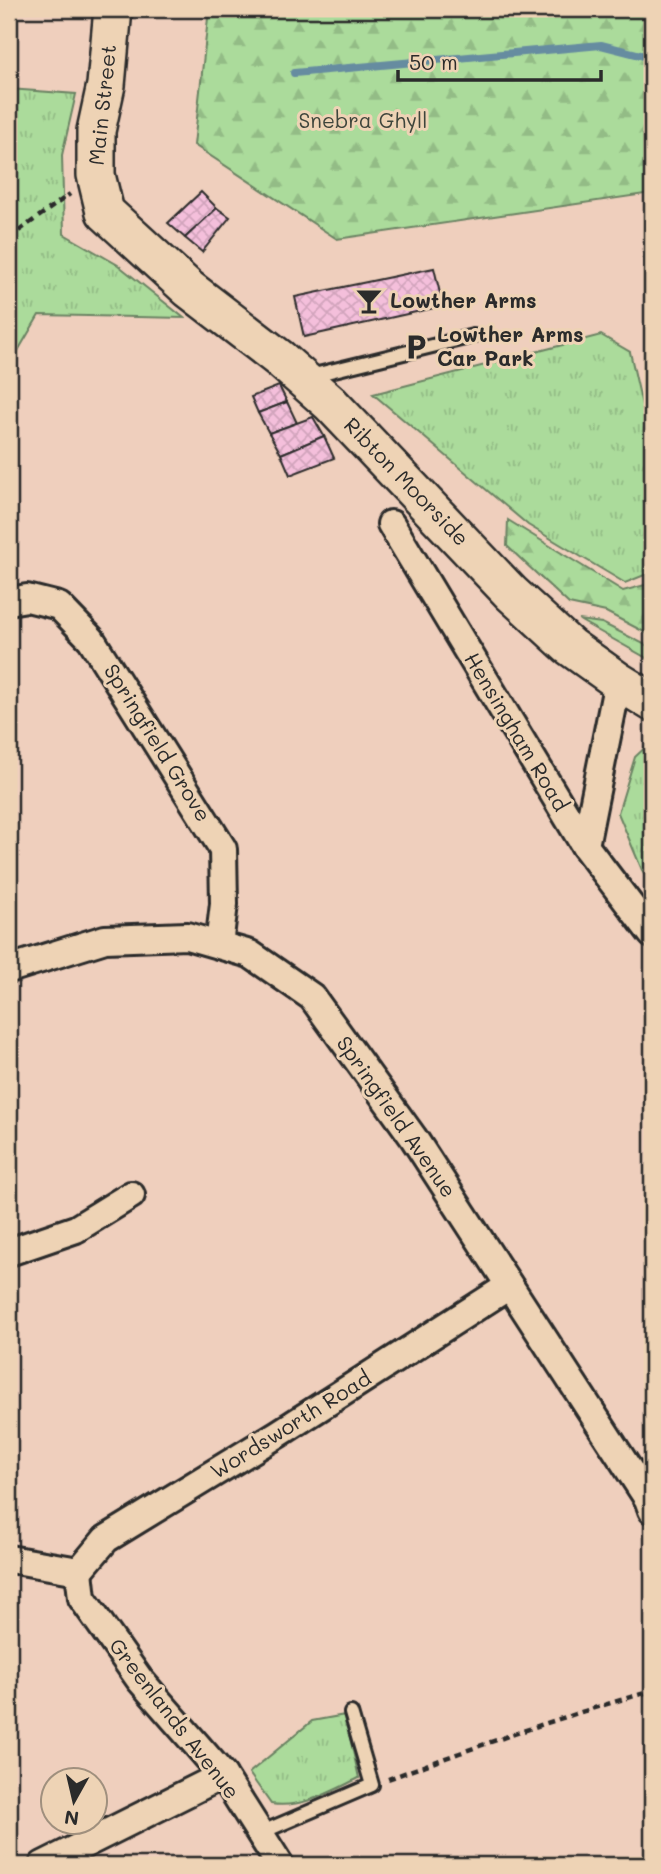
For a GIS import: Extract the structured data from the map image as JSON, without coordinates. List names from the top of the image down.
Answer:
{
  "streets": {
    "main road": ["Main Street", "Ribton Moorside"],
    "street": [
      "Hensingham Road",
      "Springfield Grove",
      "Springfield Avenue",
      "Wordsworth Road",
      "Greenlands Avenue"
    ]
  },
  "crossings": [
    ["Main Street", "Ribton Moorside"],
    ["Springfield Grove", "Springfield Avenue"],
    ["Springfield Avenue", "Wordsworth Road"],
    ["Wordsworth Road", "Greenlands Avenue"]
  ],
  "parks": ["Snebra Ghyll"],
  "places": {
    "bar": ["Lowther Arms"],
    "parking": ["Lowther Arms Car Park"]
  },
  "scale_bar": "50 m",
  "north": "bottom"
}
